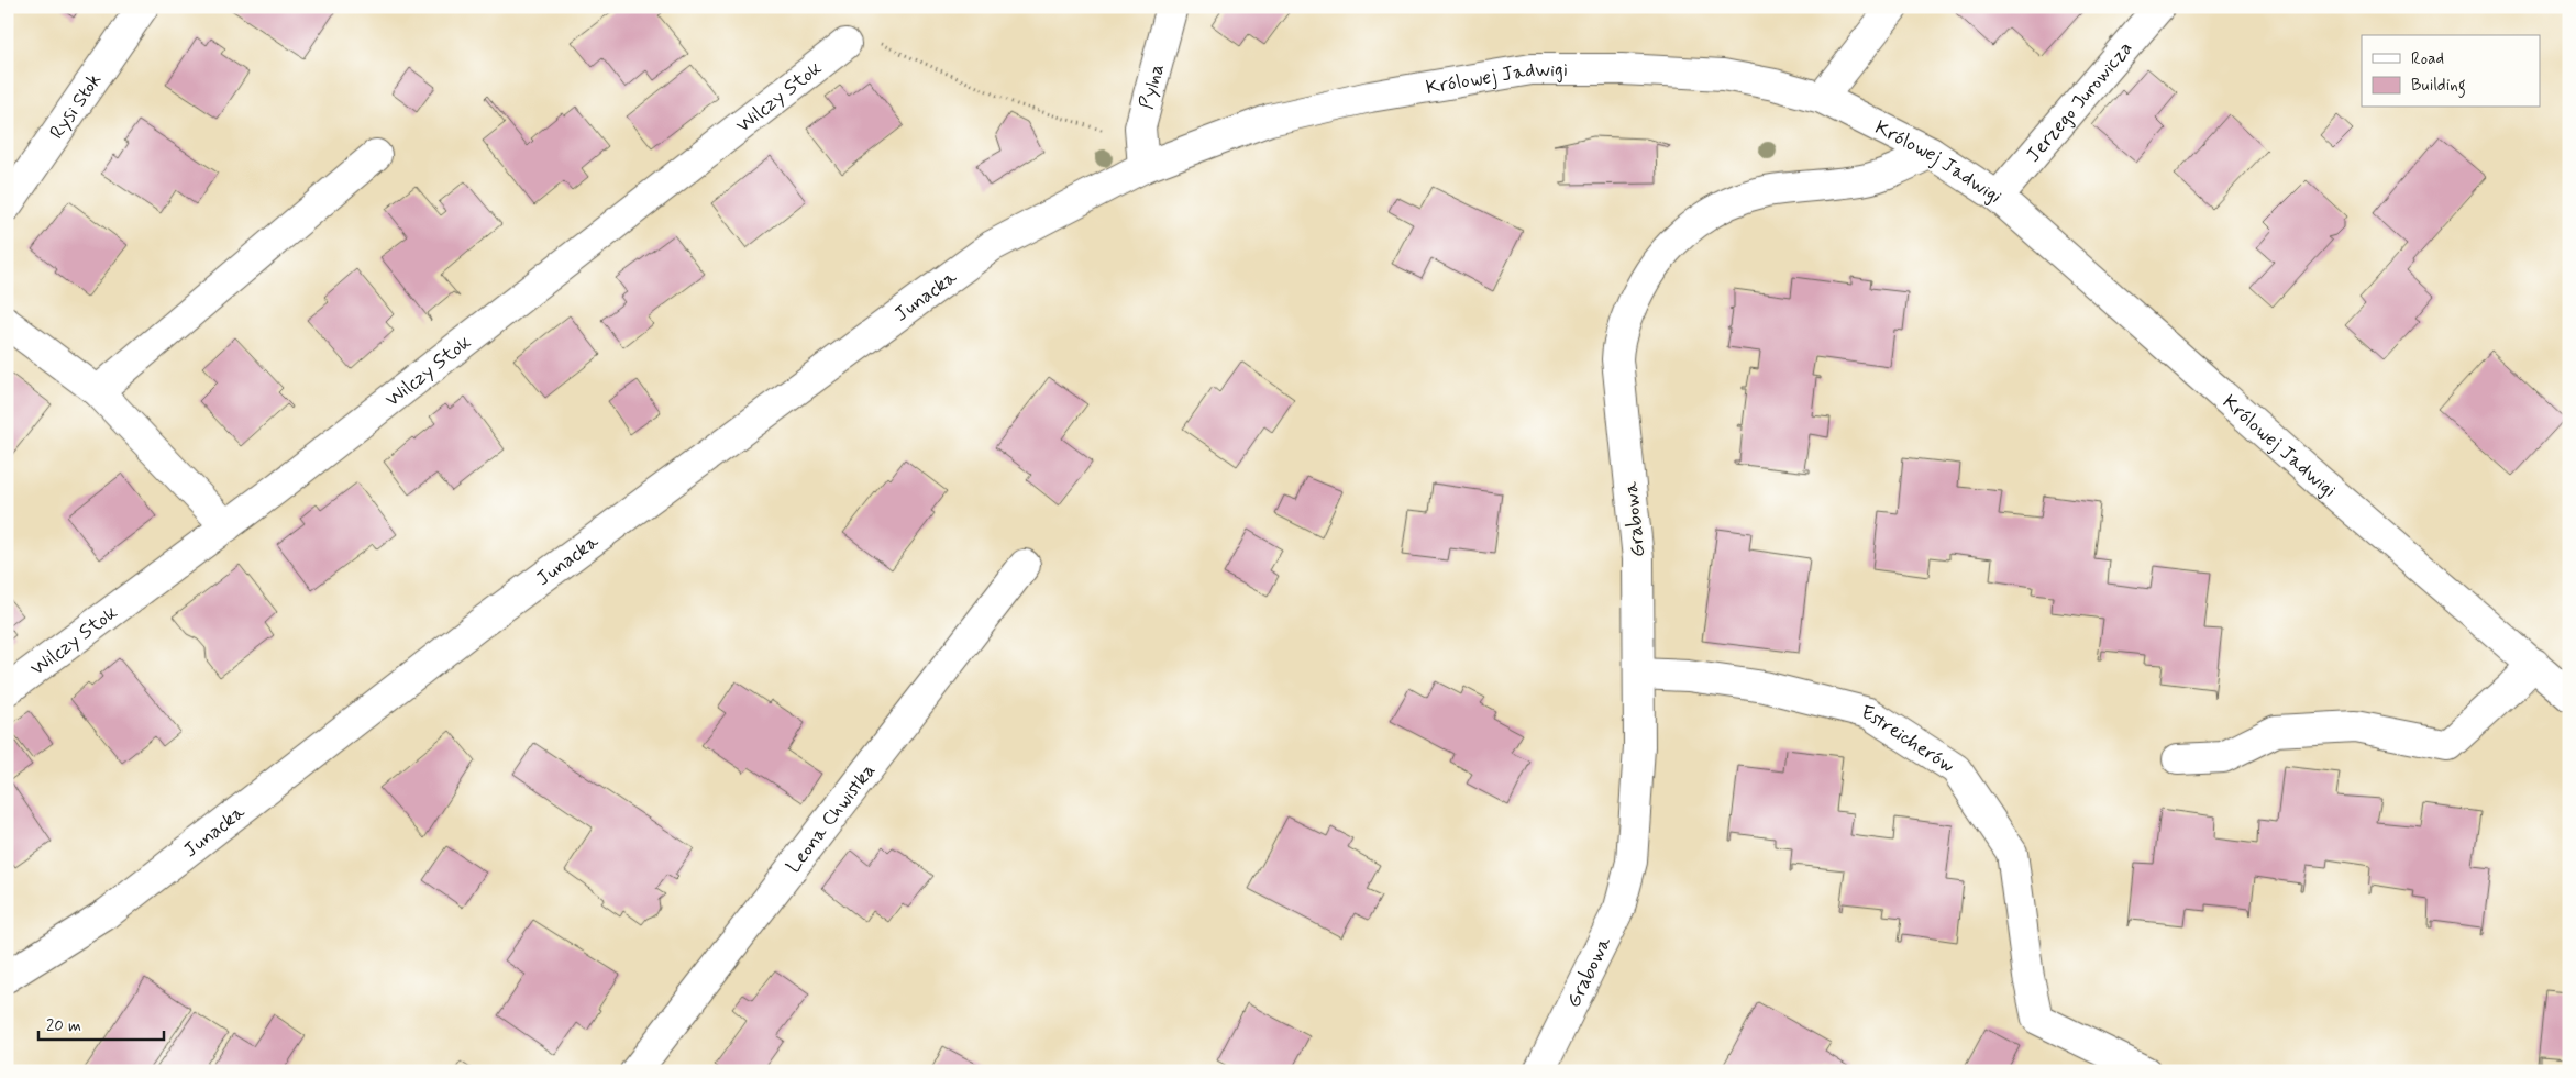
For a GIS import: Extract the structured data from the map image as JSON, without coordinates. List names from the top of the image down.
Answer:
{
  "streets": {
    "street": [
      "Królowej Jadwigi",
      "Pylna",
      "Wilczy Stok",
      "Jerzego Jurowicza",
      "Rysi Stok",
      "Junacka",
      "Grabowa",
      "Estreicherów",
      "Leona Chwistka"
    ]
  },
  "crossings": [
    ["Królowej Jadwigi", "Pylna"],
    ["Królowej Jadwigi", "Jerzego Jurowicza"],
    ["Królowej Jadwigi", "Junacka"],
    ["Królowej Jadwigi", "Grabowa"],
    ["Pylna", "Junacka"],
    ["Grabowa", "Estreicherów"]
  ],
  "legend": ["Road", "Building"],
  "scale_bar": "20 m"
}
